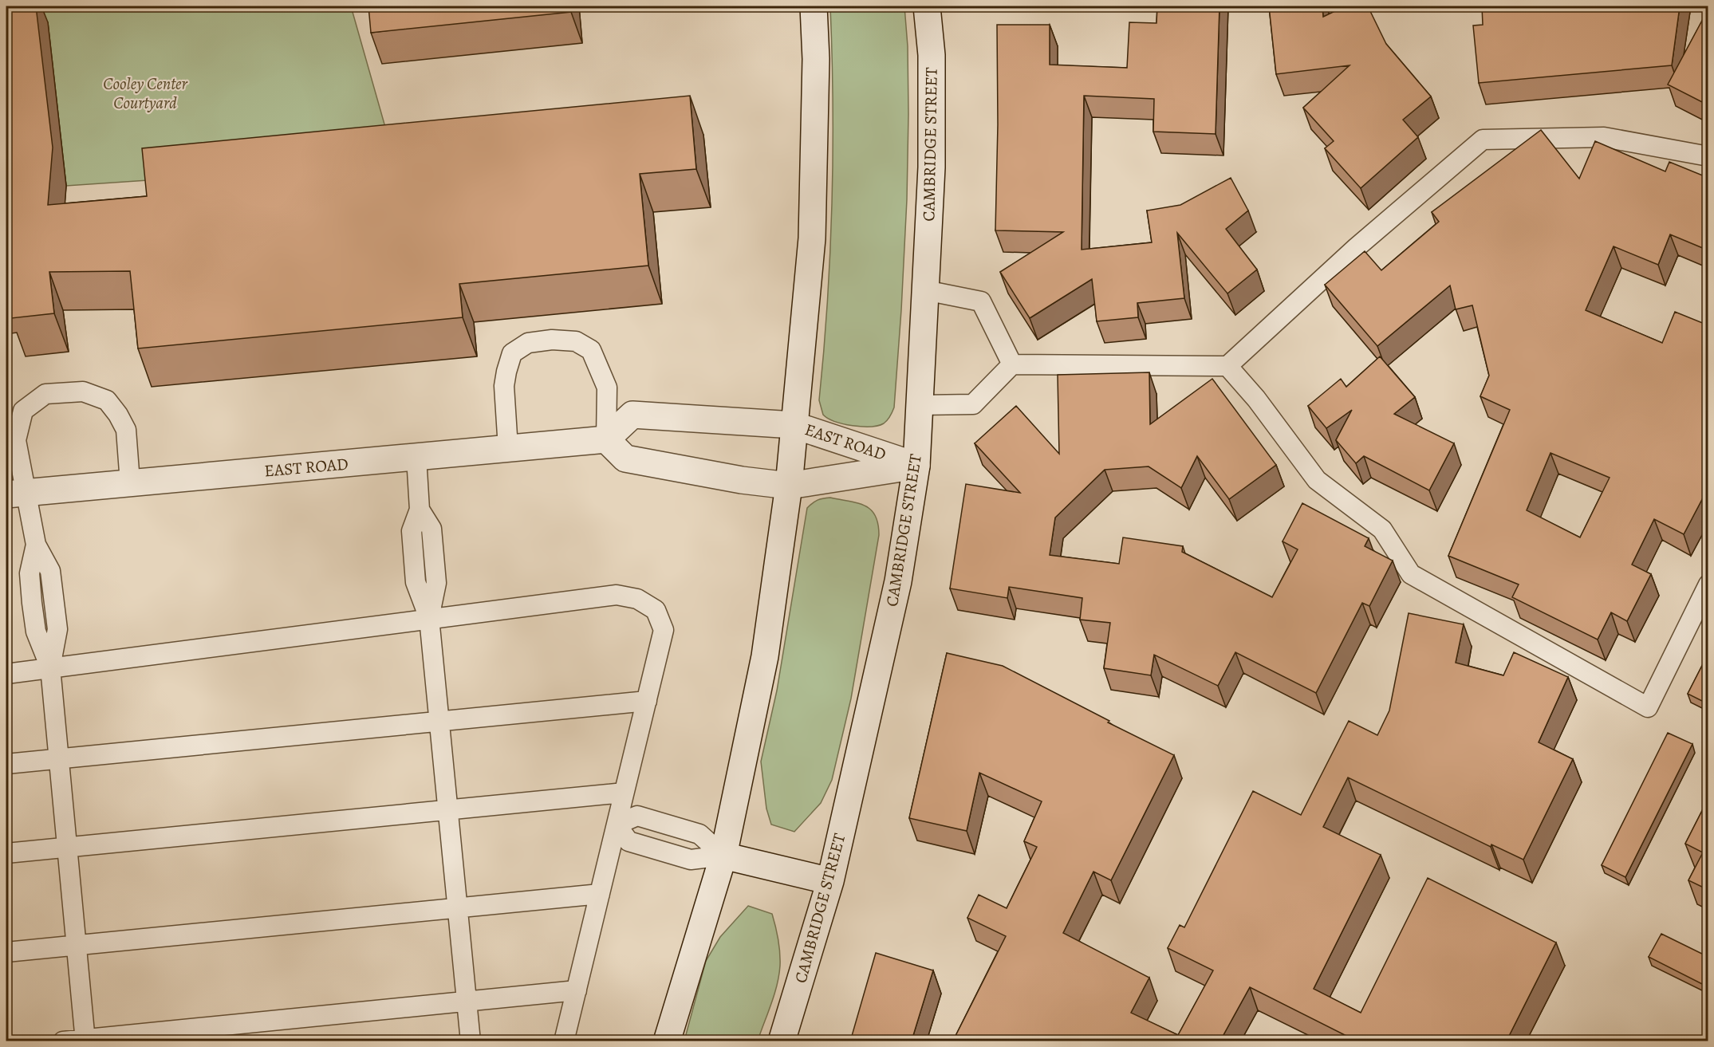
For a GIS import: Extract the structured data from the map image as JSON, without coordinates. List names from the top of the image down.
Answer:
{
  "streets": {
    "street": ["CAMBRIDGE STREET", "EAST ROAD"]
  },
  "crossings": [
    ["CAMBRIDGE STREET", "EAST ROAD"]
  ],
  "parks": ["Cooley Center Courtyard"]
}
